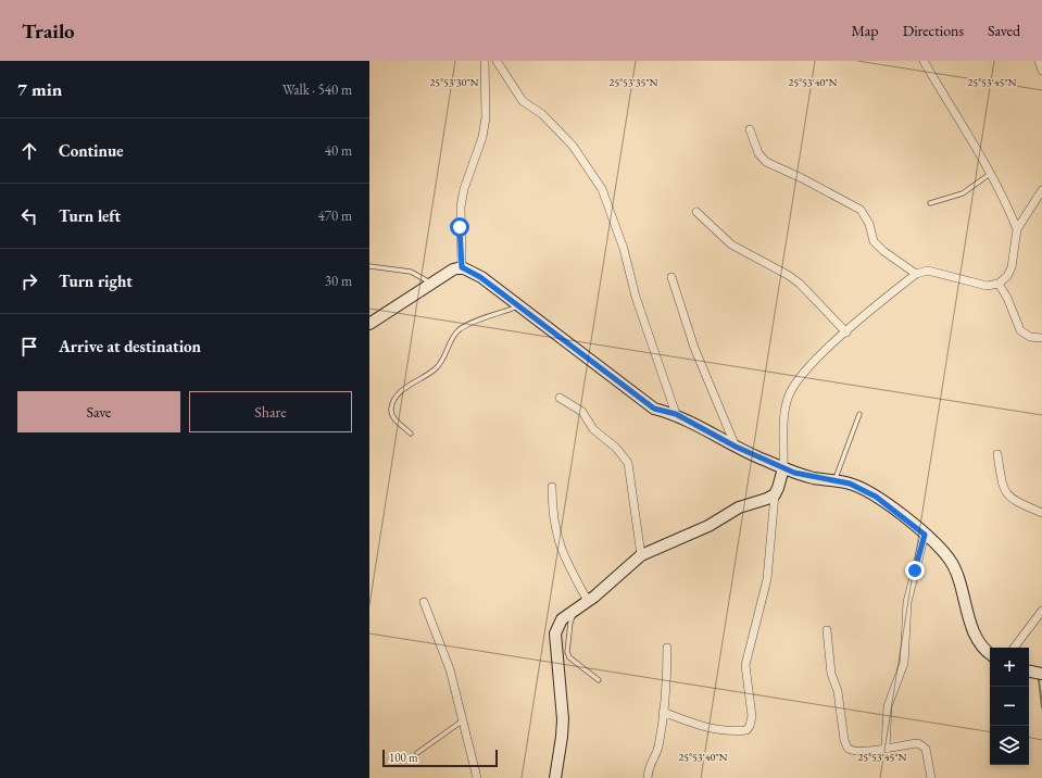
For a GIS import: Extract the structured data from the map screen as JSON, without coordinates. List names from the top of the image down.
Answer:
{
  "scale_bar": "100 m",
  "page": {
    "header": "Trailo",
    "nav": ["Map", "Directions", "Saved"],
    "heading": ["7 min", "Walk · 540 m"],
    "list": [
      ["Continue", "40 m"],
      ["Turn left", "470 m"],
      ["Turn right", "30 m"],
      "Arrive at destination"
    ],
    "buttons": ["Save", "Share"],
    "map_buttons": ["+", "−"],
    "scale": "100 m"
  },
  "coordinates": [
    "25°53'30\"N",
    "25°53'35\"N",
    "25°53'40\"N",
    "25°53'45\"N"
  ]
}
